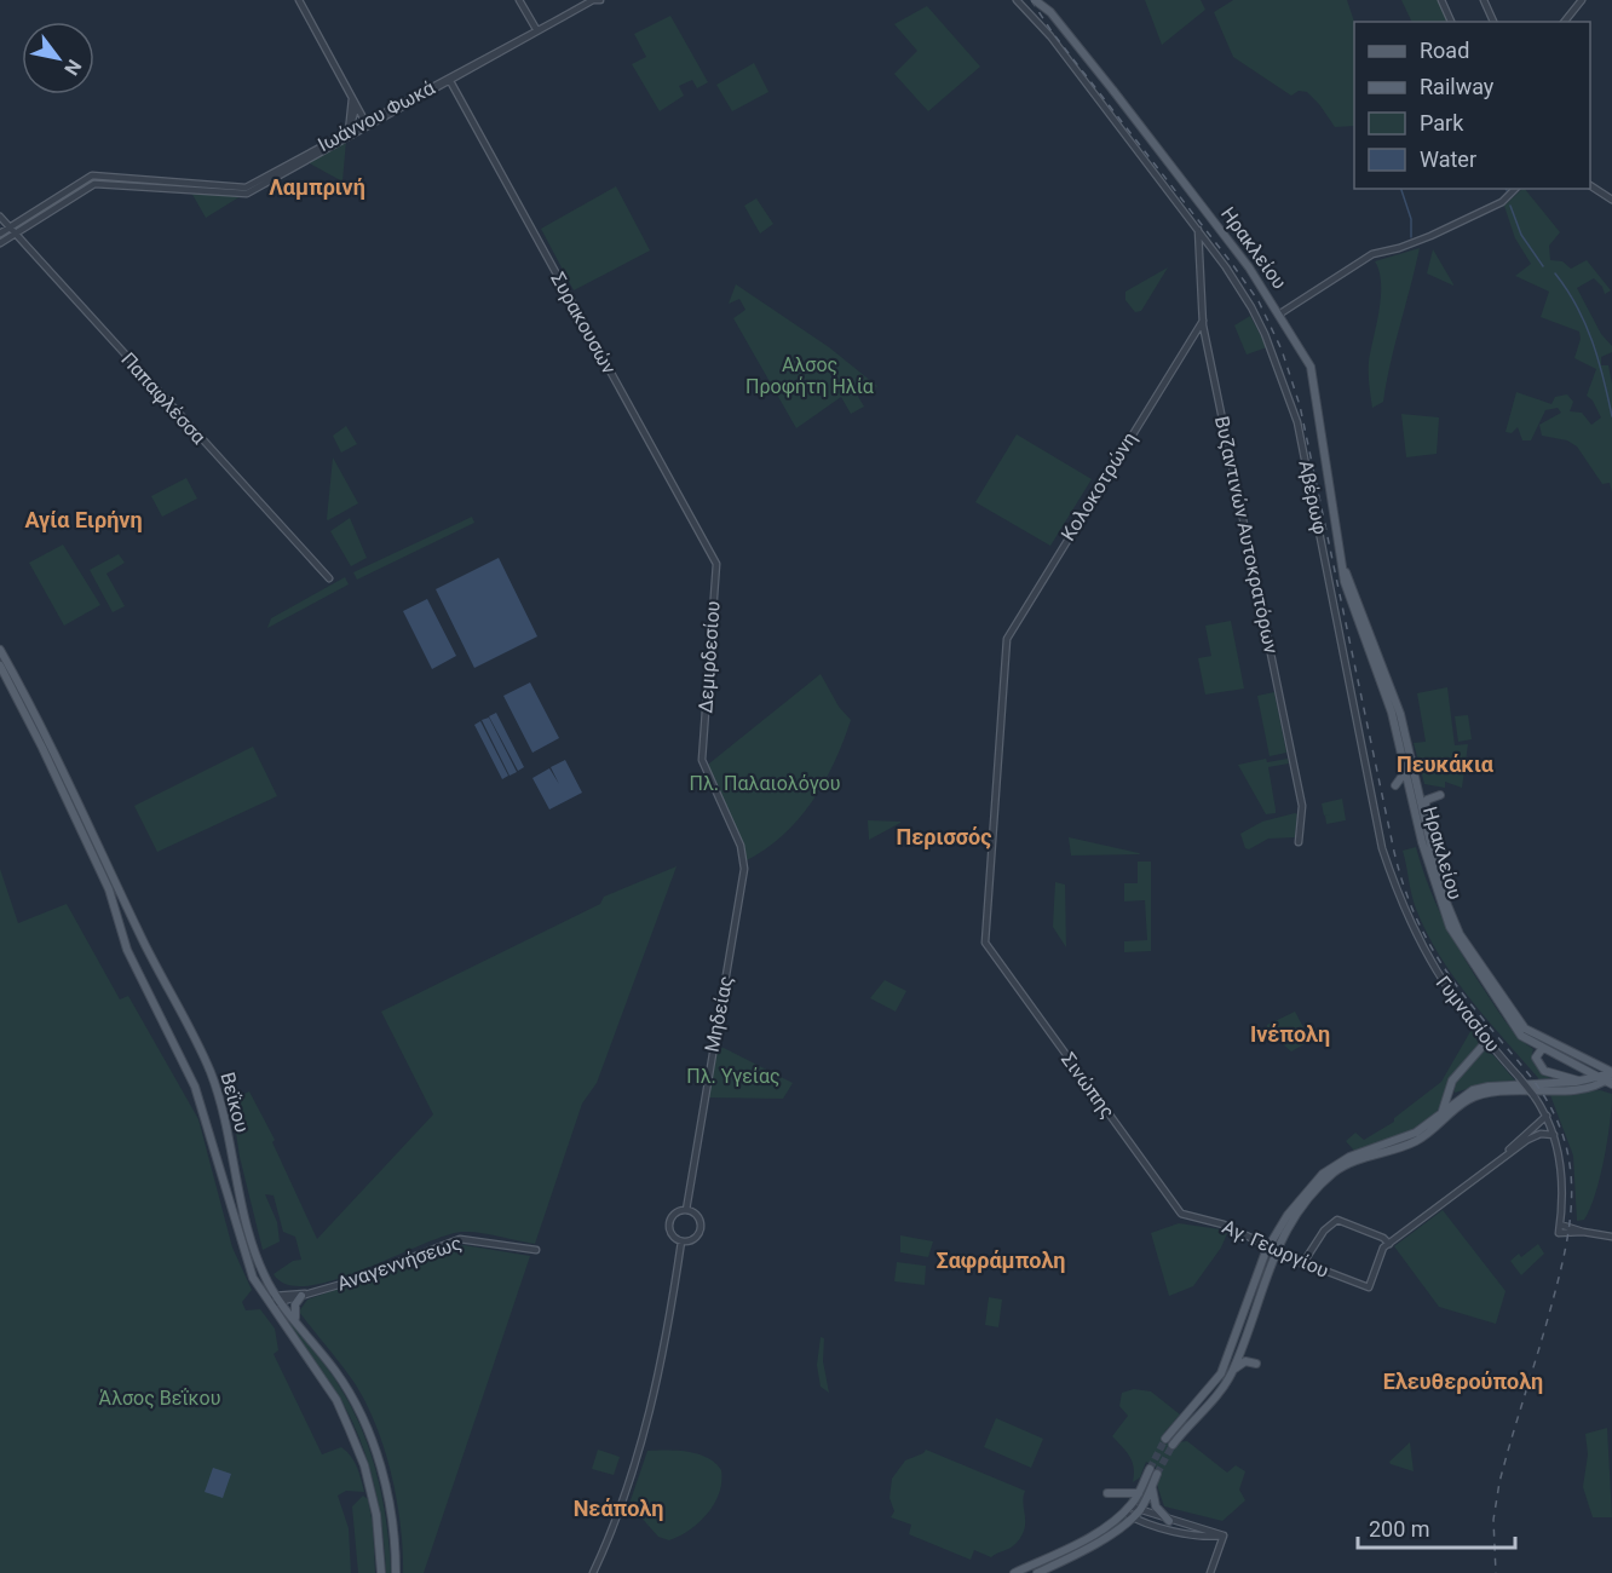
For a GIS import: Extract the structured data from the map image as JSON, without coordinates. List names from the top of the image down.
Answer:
{
  "streets": {
    "main road": ["Ηρακλείου", "Βεΐκου"],
    "street": [
      "Ιωάννου Φωκά",
      "Συρακουσών",
      "Παπαφλέσσα",
      "Κολοκοτρώνη",
      "Αβέρωφ",
      "Βυζαντινών Αυτοκρατόρων",
      "Δεμιρδεσίου",
      "Μηδείας",
      "Γυμνασίου",
      "Σινώπης",
      "Αγ. Γεωργίου",
      "Αναγεννήσεως"
    ]
  },
  "crossings": [
    ["Ιωάννου Φωκά", "Συρακουσών"],
    ["Ιωάννου Φωκά", "Παπαφλέσσα"],
    ["Ηρακλείου", "Αβέρωφ"],
    ["Ηρακλείου", "Βυζαντινών Αυτοκρατόρων"],
    ["Συρακουσών", "Δεμιρδεσίου"],
    ["Κολοκοτρώνη", "Βυζαντινών Αυτοκρατόρων"],
    ["Κολοκοτρώνη", "Σινώπης"],
    ["Αβέρωφ", "Βυζαντινών Αυτοκρατόρων"],
    ["Αβέρωφ", "Γυμνασίου"],
    ["Δεμιρδεσίου", "Μηδείας"],
    ["Σινώπης", "Αγ. Γεωργίου"],
    ["Βεΐκου", "Αναγεννήσεως"]
  ],
  "districts": [
    "Λαμπρινή",
    "Αγία Ειρήνη",
    "Πευκάκια",
    "Περισσός",
    "Ινέπολη",
    "Σαφράμπολη",
    "Ελευθερούπολη",
    "Νεάπολη"
  ],
  "parks": [
    "Αλσος Προφήτη Ηλία",
    "Πλ. Παλαιολόγου",
    "Πλ. Υγείας",
    "Άλσος Βεΐκου"
  ],
  "legend": [
    "Road",
    "Railway",
    "Park",
    "Water"
  ],
  "scale_bar": "200 m",
  "north": "bottom right"
}
